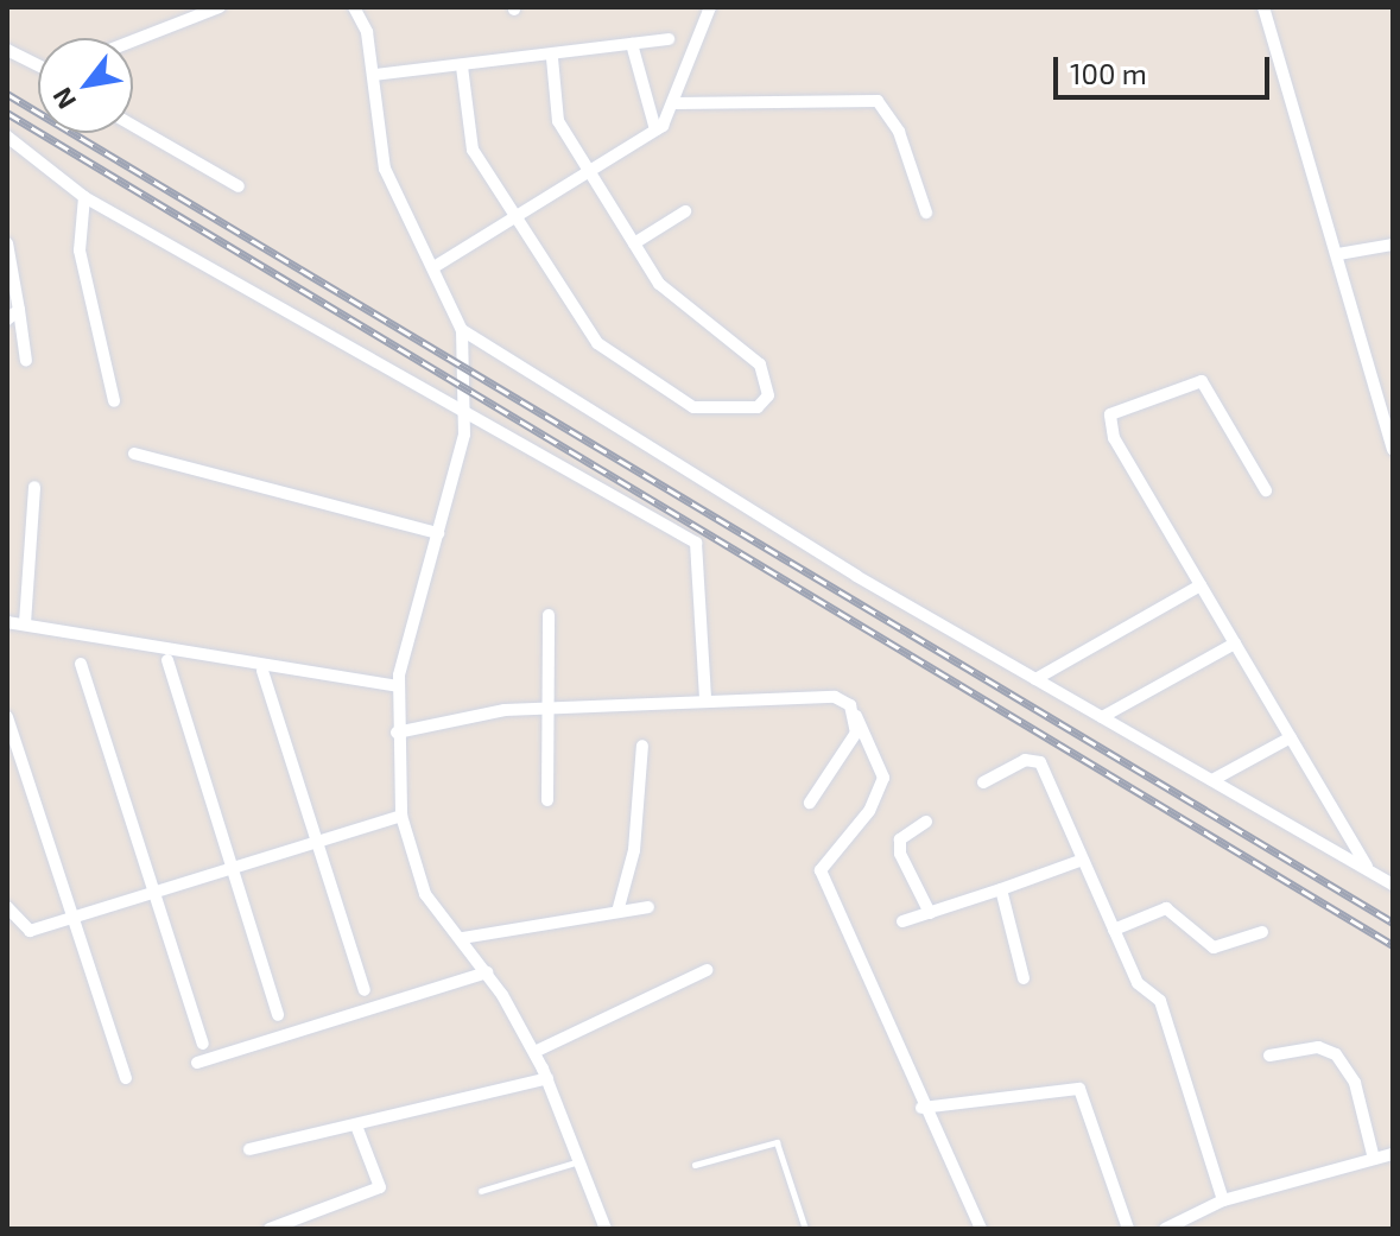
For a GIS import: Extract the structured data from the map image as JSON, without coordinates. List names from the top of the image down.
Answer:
{
  "scale_bar": "100 m",
  "north": "bottom left"
}
